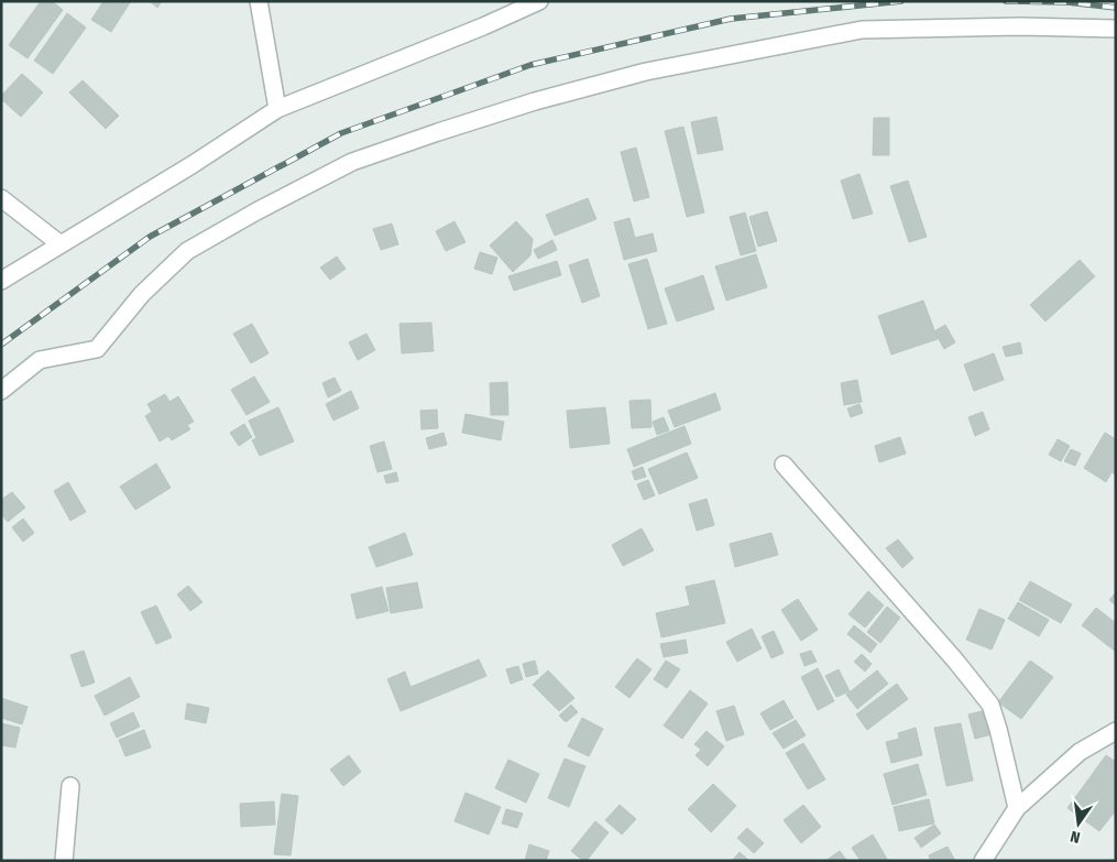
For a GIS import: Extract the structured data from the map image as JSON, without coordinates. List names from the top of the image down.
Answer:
{
  "north": "bottom"
}
